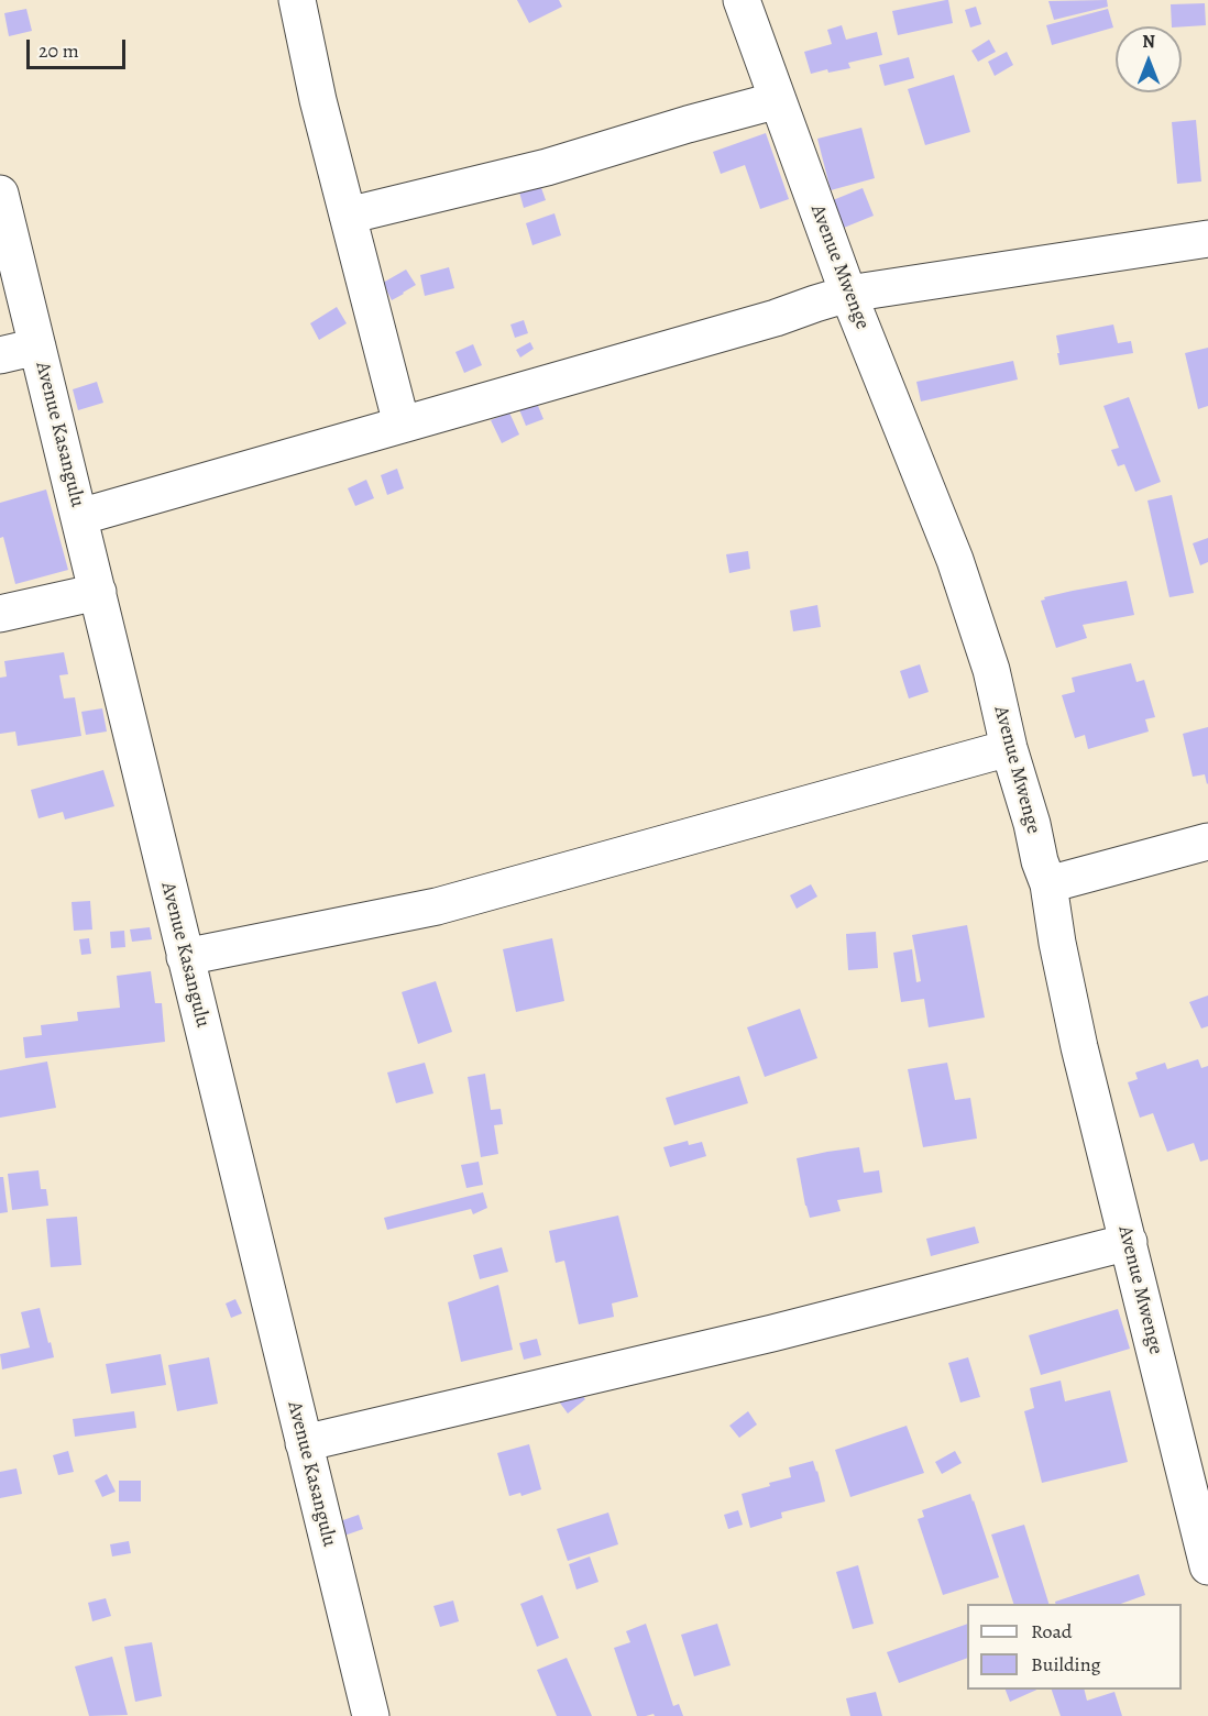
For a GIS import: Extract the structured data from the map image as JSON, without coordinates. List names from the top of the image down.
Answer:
{
  "streets": {
    "street": ["Avenue Mwenge", "Avenue Kasangulu"]
  },
  "legend": ["Road", "Building"],
  "scale_bar": "20 m",
  "north": "top"
}
